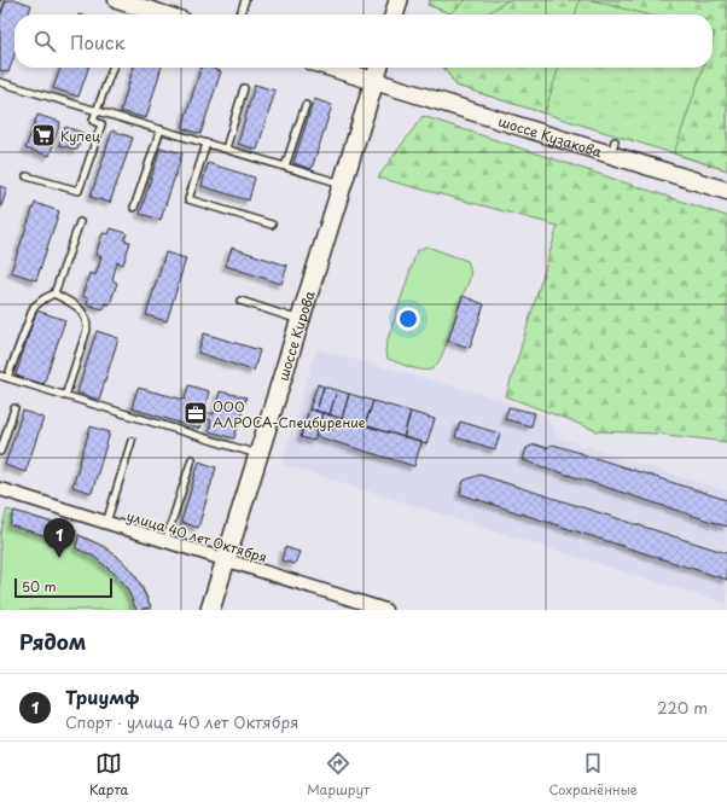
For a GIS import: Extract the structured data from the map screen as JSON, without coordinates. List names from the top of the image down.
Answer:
{
  "streets": {
    "main road": ["шоссе Кузакова", "шоссе Кирова"],
    "street": ["улица 40 лет Октября"]
  },
  "crossings": [
    ["шоссе Кузакова", "шоссе Кирова"],
    ["шоссе Кирова", "улица 40 лет Октября"]
  ],
  "places": {
    "supermarket": ["Купец"],
    "office": ["ООО АЛРОСА-Спецбурение"]
  },
  "scale_bar": "50 m",
  "page": {
    "search": "Поиск",
    "pins": "1",
    "scale": "50 m",
    "heading": "Рядом",
    "list": [
      {
        "mark": "1",
        "name": "Триумф",
        "note": "Спорт · улица 40 лет Октября",
        "value": "220 m"
      }
    ],
    "nav": ["Карта", "Маршрут", "Сохранённые"]
  }
}
